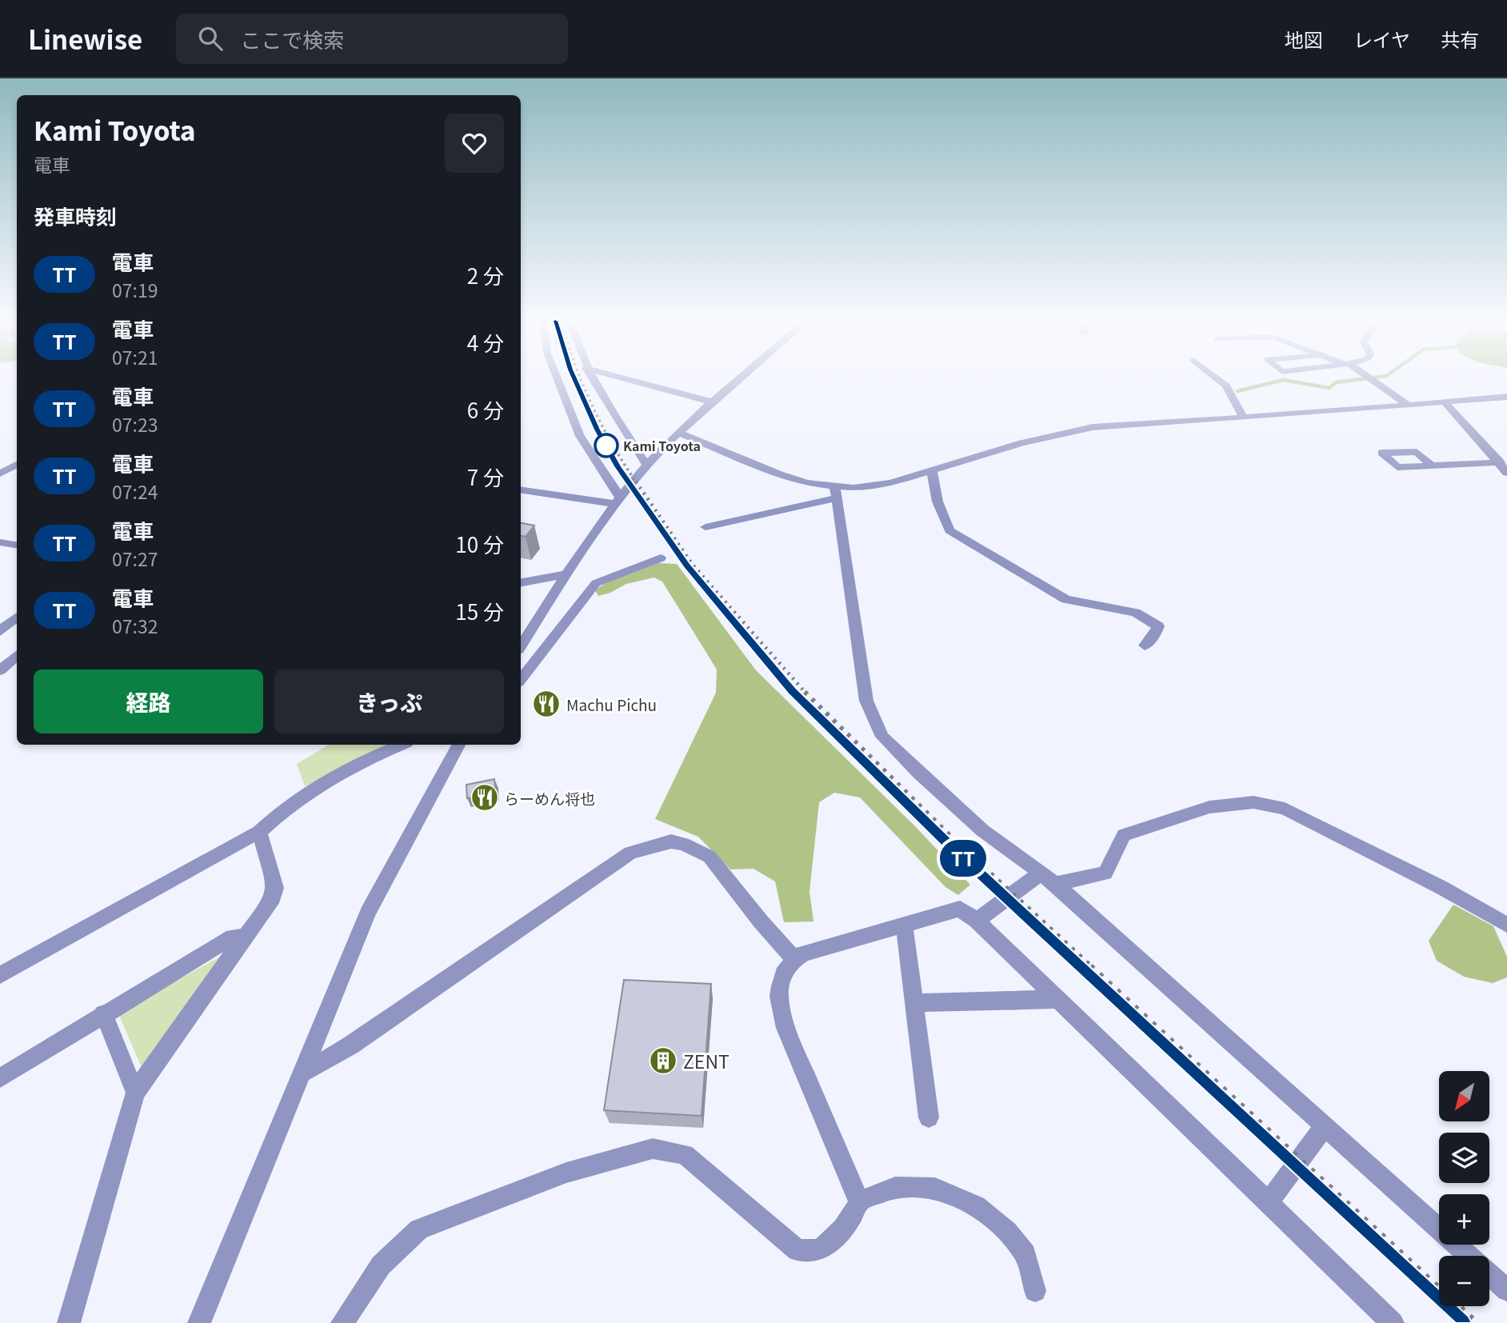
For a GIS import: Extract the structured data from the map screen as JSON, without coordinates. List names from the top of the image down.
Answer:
{
  "places": {
    "other": ["Kami Toyota"],
    "restaurant": ["Machu Pichu", "らーめん将也"],
    "building": ["ZENT"]
  },
  "north": "bottom left",
  "page": {
    "header": "Linewise",
    "search": "ここで検索",
    "nav": ["地図", "レイヤ", "共有"],
    "on_map": "TT",
    "heading": [
      ["Kami Toyota", "電車"],
      "発車時刻"
    ],
    "list": [
      {
        "mark": "TT",
        "name": "電車",
        "note": "07:19",
        "value": "2 分"
      },
      {
        "mark": "TT",
        "name": "電車",
        "note": "07:21",
        "value": "4 分"
      },
      {
        "mark": "TT",
        "name": "電車",
        "note": "07:23",
        "value": "6 分"
      },
      {
        "mark": "TT",
        "name": "電車",
        "note": "07:24",
        "value": "7 分"
      },
      {
        "mark": "TT",
        "name": "電車",
        "note": "07:27",
        "value": "10 分"
      },
      {
        "mark": "TT",
        "name": "電車",
        "note": "07:32",
        "value": "15 分"
      }
    ],
    "buttons": ["経路", "きっぷ"],
    "map_buttons": ["+", "−"]
  }
}
